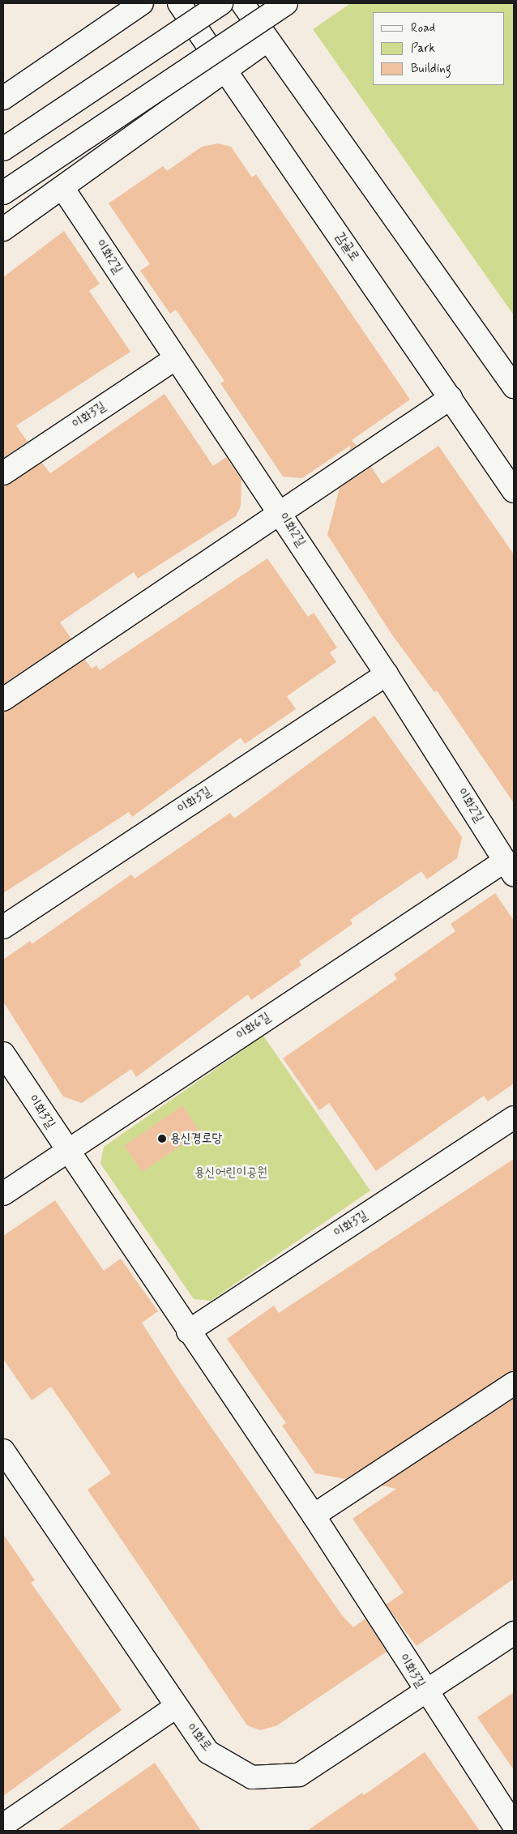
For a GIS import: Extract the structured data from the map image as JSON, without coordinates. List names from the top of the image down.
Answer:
{
  "streets": {
    "street": [
      "감골로",
      "이화2길",
      "이화3길",
      "이화6길",
      "이화로"
    ]
  },
  "crossings": [
    ["이화2길", "이화3길"],
    ["이화2길", "이화6길"],
    ["이화3길", "이화6길"],
    ["이화3길", "이화로"]
  ],
  "parks": ["용신어린이공원"],
  "places": ["용신경로당"],
  "legend": ["Road", "Park", "Building"]
}
